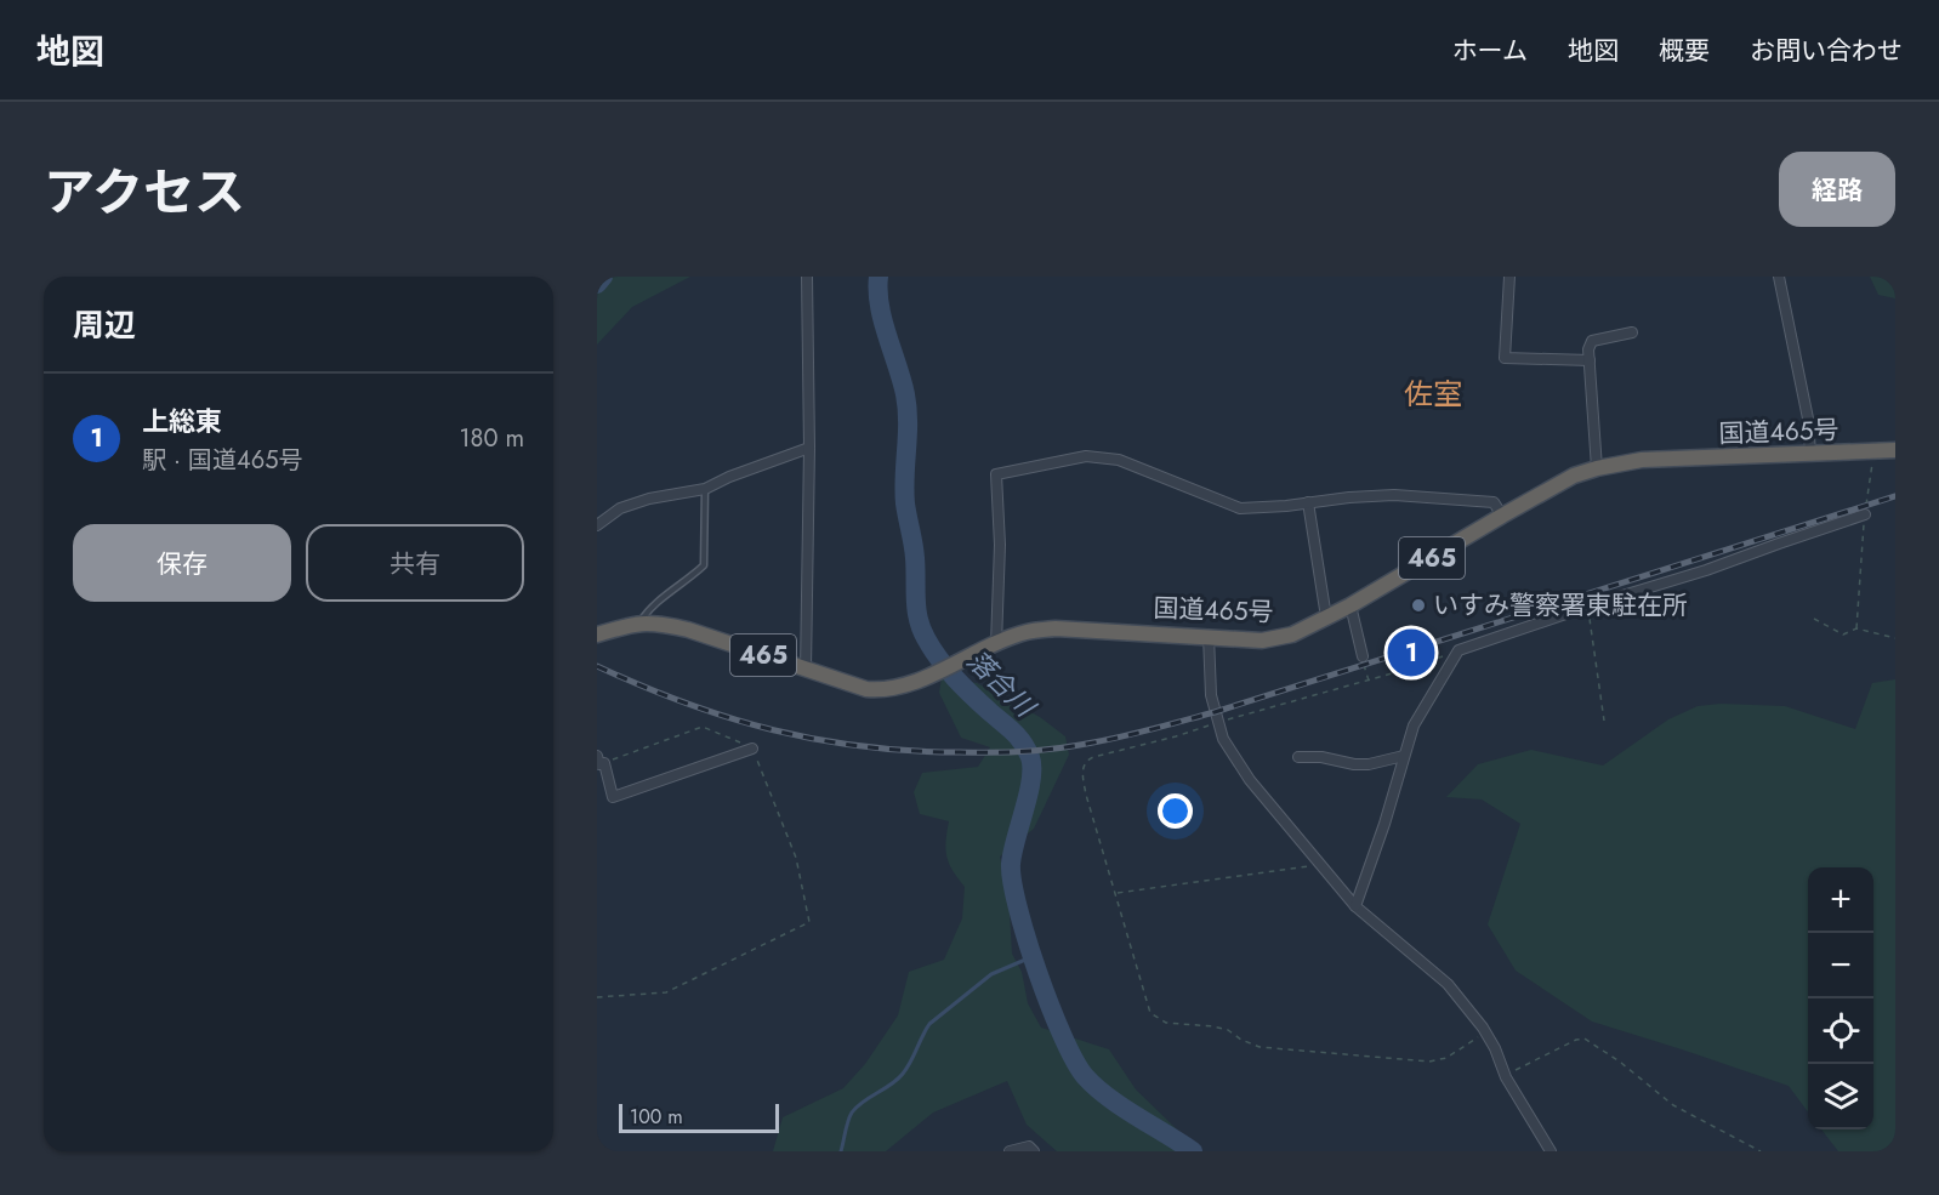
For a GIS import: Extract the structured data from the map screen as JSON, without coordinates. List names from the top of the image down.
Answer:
{
  "streets": {
    "highway": ["国道465号", "465"]
  },
  "districts": ["佐室"],
  "water": ["落合川"],
  "places": ["いすみ警察署東駐在所"],
  "scale_bar": "100 m",
  "page": {
    "header": "地図",
    "nav": [
      "ホーム",
      "地図",
      "概要",
      "お問い合わせ"
    ],
    "title": "アクセス",
    "buttons": [
      "経路",
      ["保存", "共有"]
    ],
    "heading": "周辺",
    "list": [
      {
        "mark": "1",
        "name": "上総東",
        "note": "駅 · 国道465号",
        "value": "180 m"
      }
    ],
    "pins": "1",
    "map_buttons": ["+", "−"],
    "scale": "100 m"
  }
}
